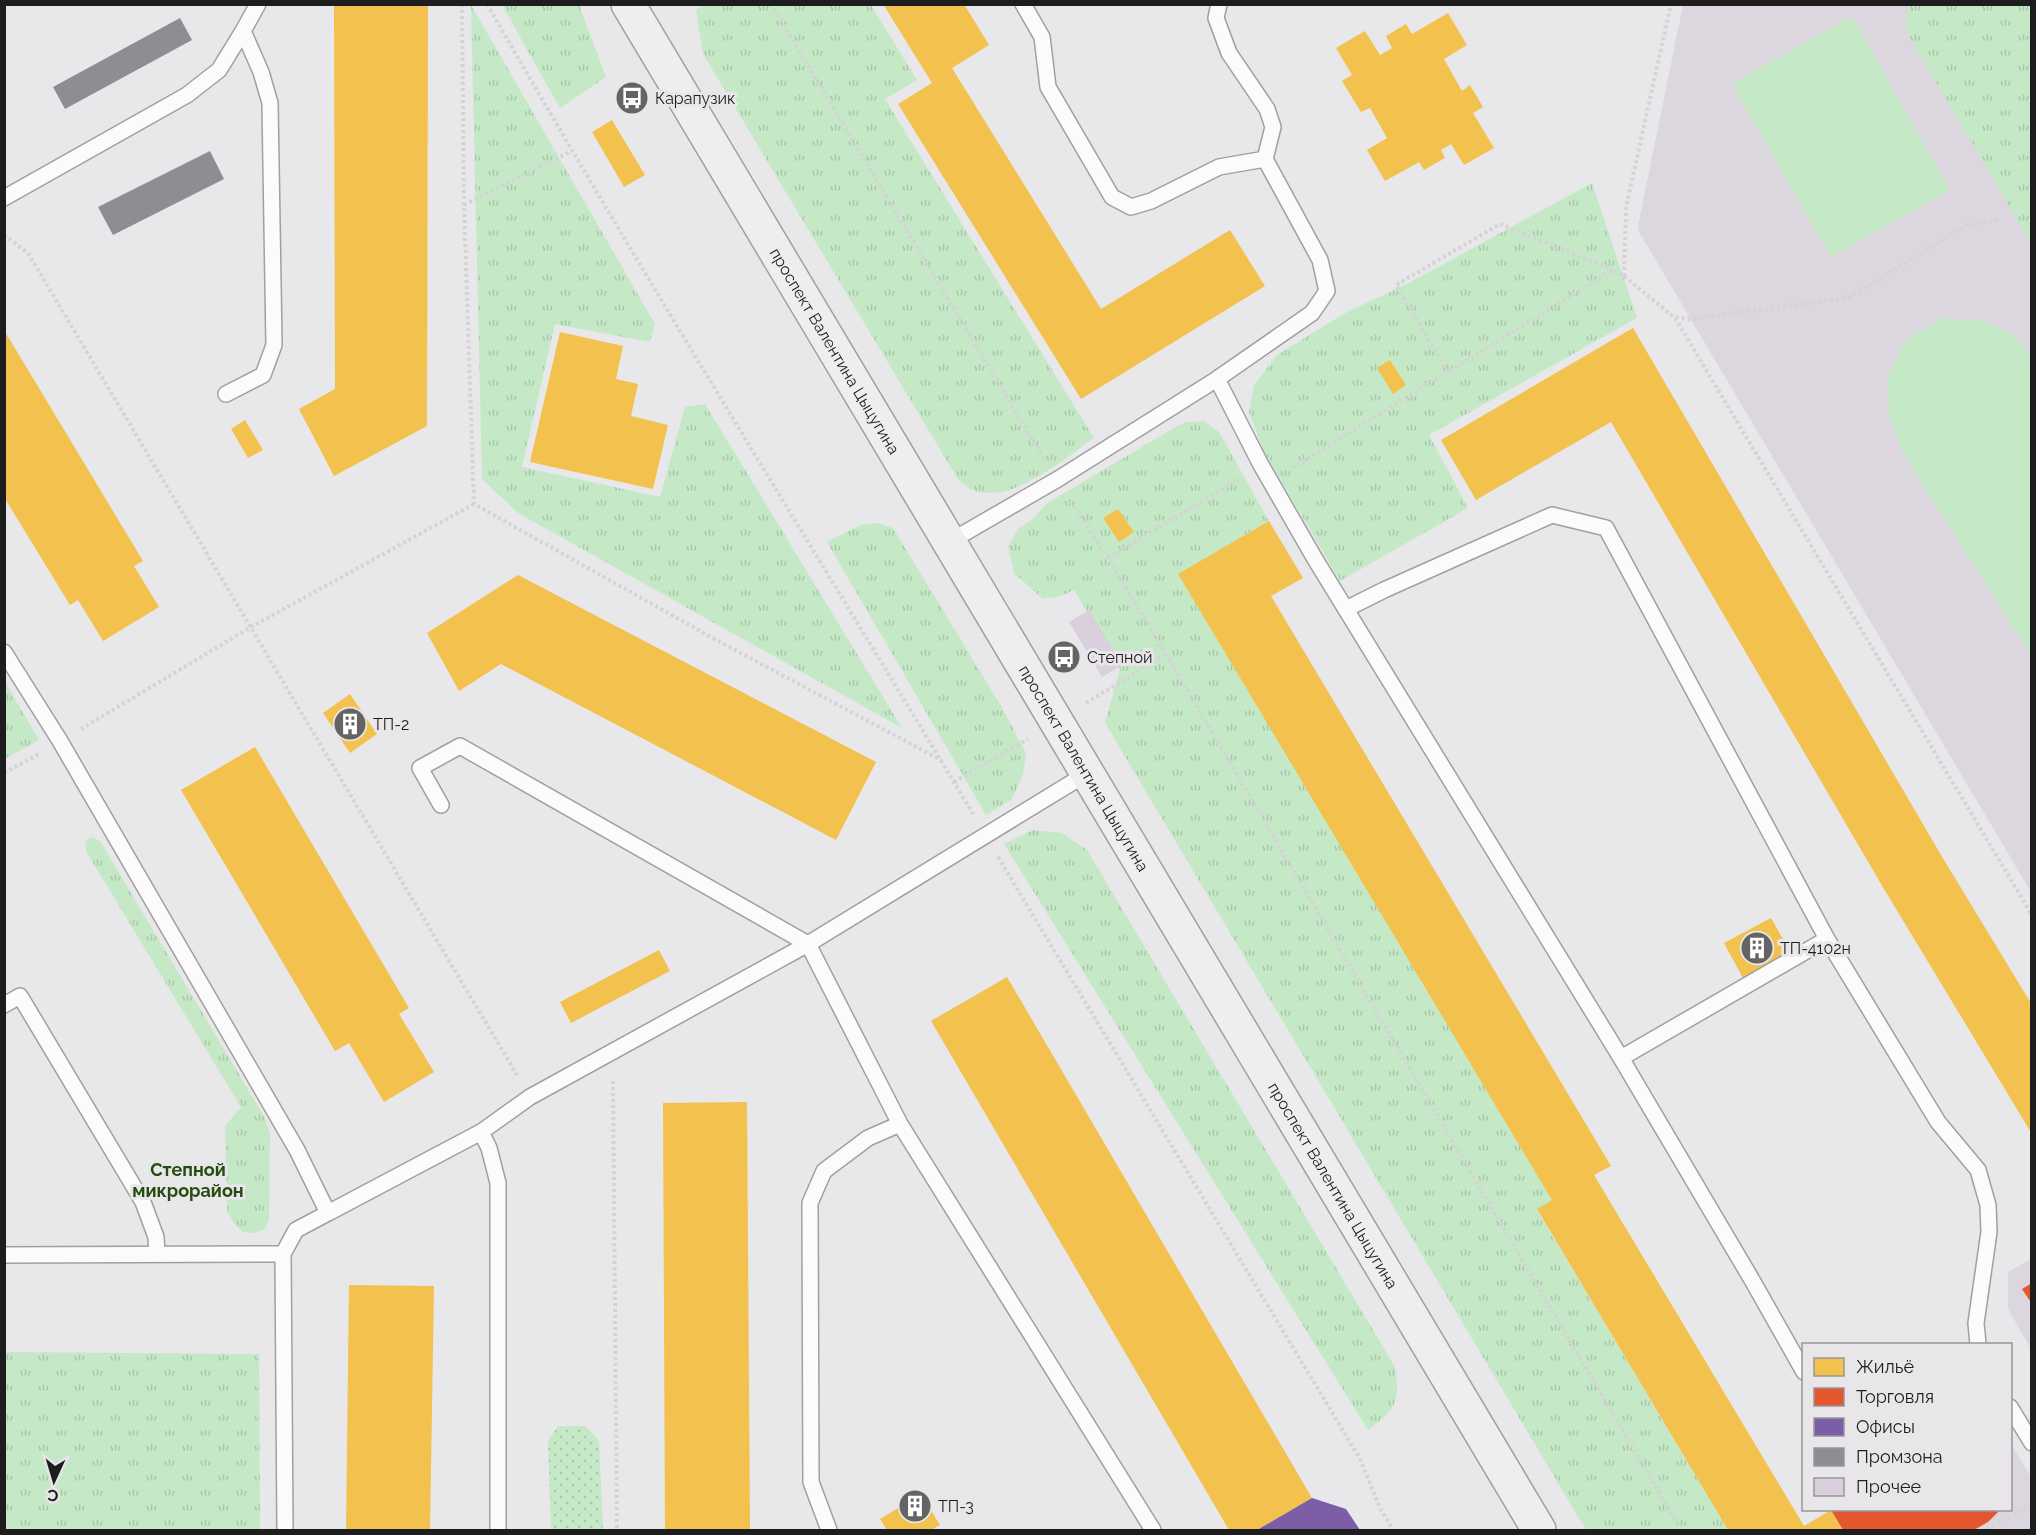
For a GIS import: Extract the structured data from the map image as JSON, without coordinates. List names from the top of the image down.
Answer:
{
  "streets": {
    "main road": ["проспект Валентина Цыцугина"]
  },
  "districts": ["Степной микрорайон"],
  "places": {
    "bus stop": ["Карапузик", "Степной"],
    "building": ["ТП-2", "ТП-4102н", "ТП-3"]
  },
  "legend": [
    "Жильё",
    "Торговля",
    "Офисы",
    "Промзона",
    "Прочее"
  ],
  "north": "bottom"
}
